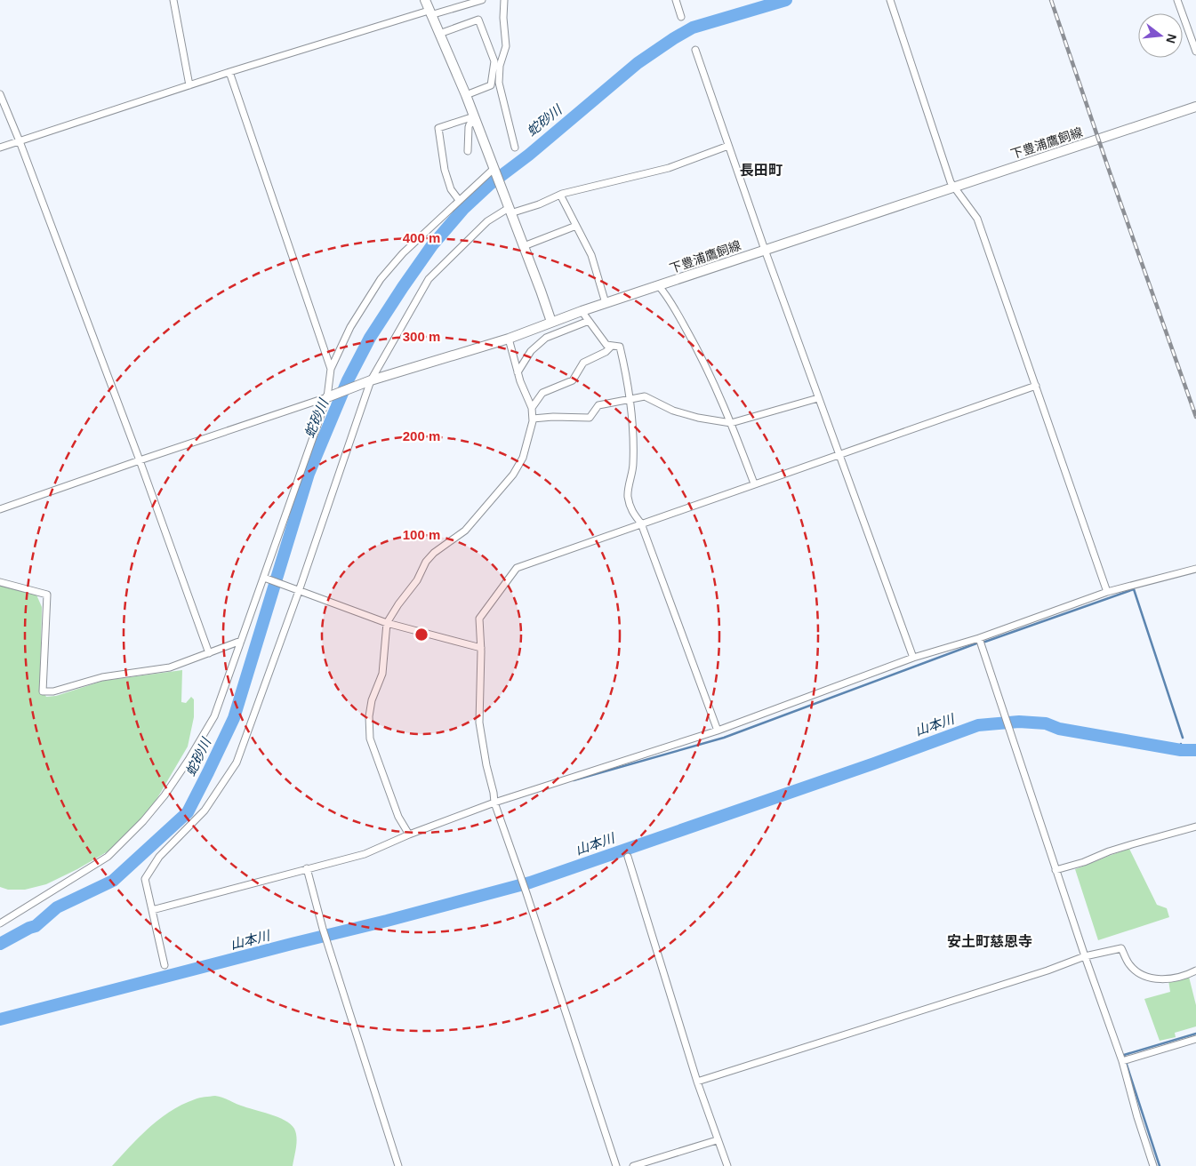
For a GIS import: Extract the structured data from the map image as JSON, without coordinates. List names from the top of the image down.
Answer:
{
  "streets": {
    "main road": ["下豊浦鷹飼線"]
  },
  "districts": ["長田町", "安土町慈恩寺"],
  "water": ["蛇砂川", "山本川"],
  "north": "right",
  "rings": [
    "400 m",
    "300 m",
    "200 m",
    "100 m"
  ]
}
